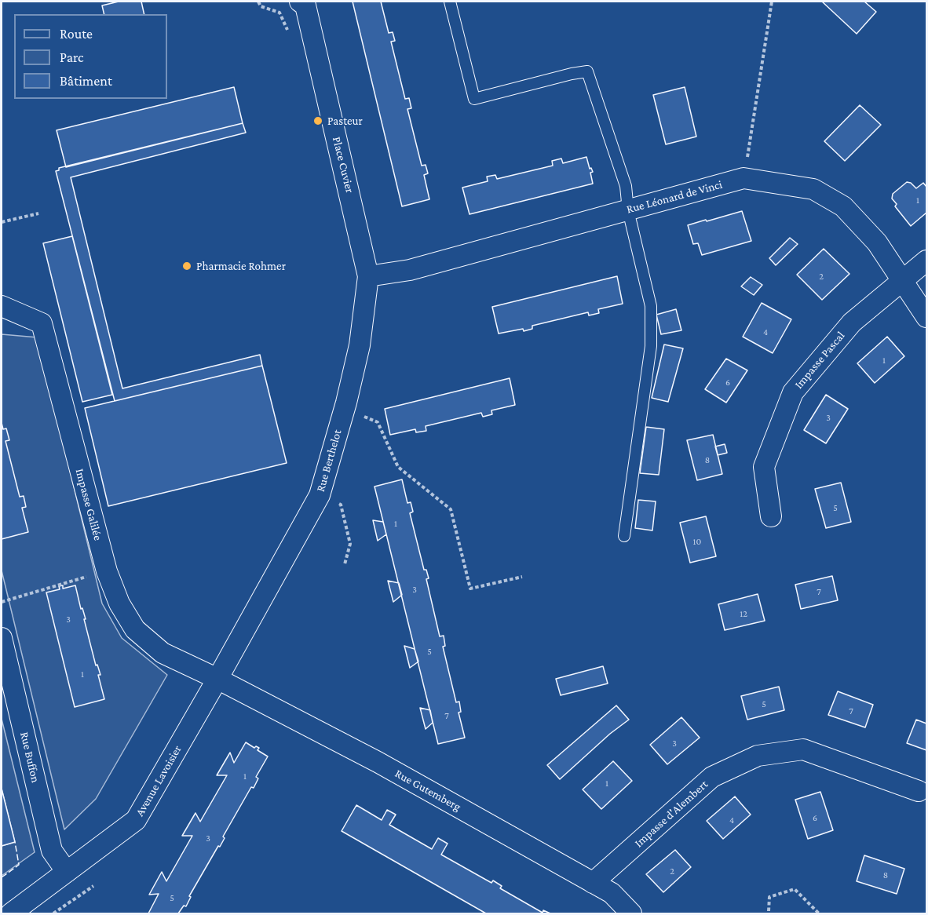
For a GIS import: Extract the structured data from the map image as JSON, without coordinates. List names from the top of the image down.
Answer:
{
  "streets": {
    "street": [
      "Place Cuvier",
      "Rue Léonard de Vinci",
      "Impasse Pascal",
      "Rue Berthelot",
      "Impasse Galilée",
      "Rue Buffon",
      "Avenue Lavoisier",
      "Rue Gutemberg",
      "Impasse d'Alembert"
    ]
  },
  "crossings": [
    ["Place Cuvier", "Rue Léonard de Vinci"],
    ["Place Cuvier", "Rue Berthelot"],
    ["Rue Léonard de Vinci", "Impasse Pascal"],
    ["Rue Léonard de Vinci", "Rue Berthelot"],
    ["Rue Berthelot", "Impasse Galilée"],
    ["Rue Berthelot", "Avenue Lavoisier"],
    ["Rue Berthelot", "Rue Gutemberg"],
    ["Impasse Galilée", "Avenue Lavoisier"],
    ["Impasse Galilée", "Rue Gutemberg"],
    ["Rue Buffon", "Avenue Lavoisier"],
    ["Avenue Lavoisier", "Rue Gutemberg"],
    ["Rue Gutemberg", "Impasse d'Alembert"]
  ],
  "places": ["Pasteur", "Pharmacie Rohmer"],
  "house_numbers": [
    "1",
    "2",
    "4",
    "1",
    "6",
    "3",
    "8",
    "5",
    "1",
    "10",
    "3",
    "7",
    "12",
    "3",
    "5",
    "1",
    "5",
    "7",
    "7",
    "3",
    "1",
    "1",
    "6",
    "4",
    "3",
    "2",
    "8",
    "5"
  ],
  "legend": ["Route", "Parc", "Bâtiment"]
}
